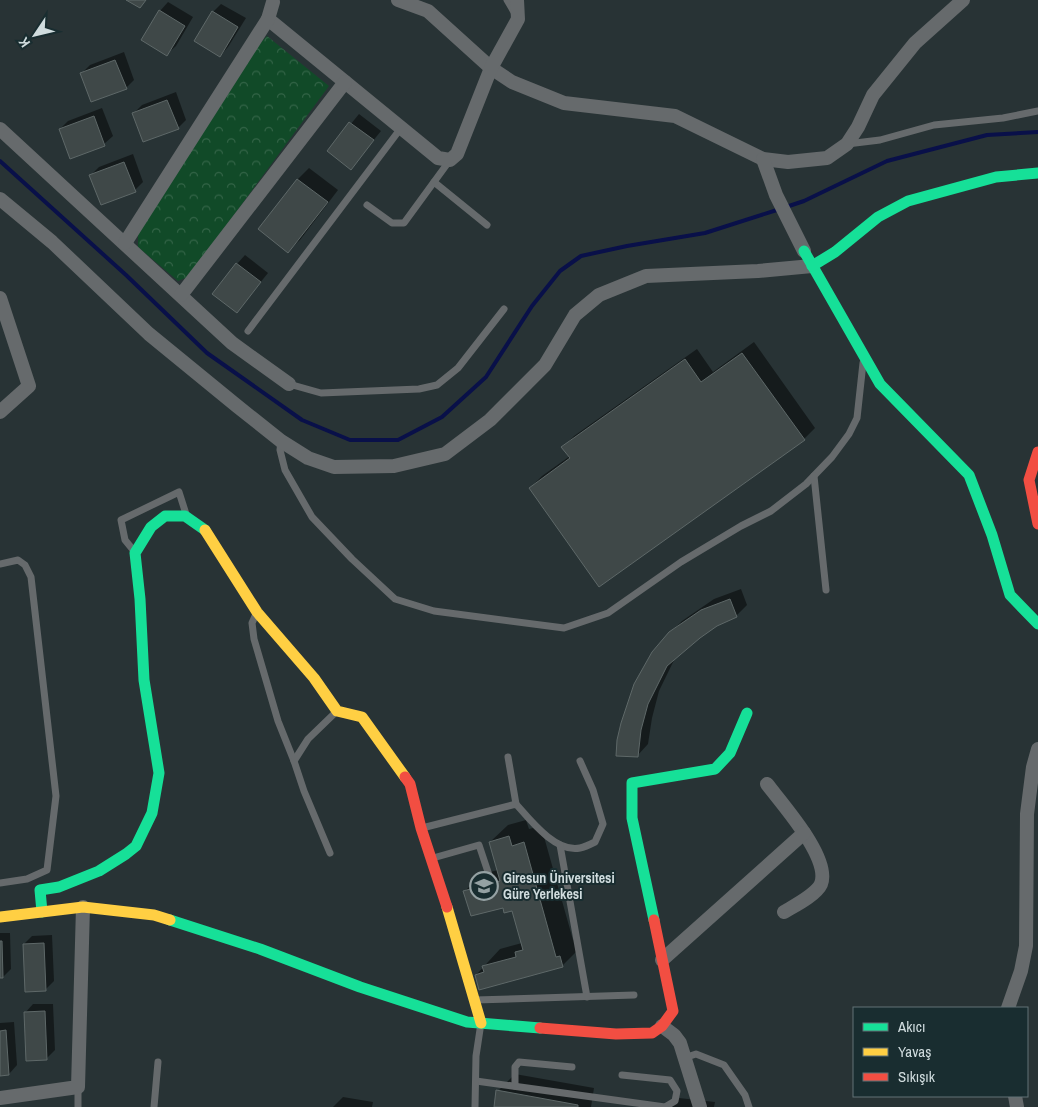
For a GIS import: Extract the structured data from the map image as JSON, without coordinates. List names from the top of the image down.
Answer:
{
  "places": {
    "school or university": ["Giresun Üniversitesi Güre Yerlekesi"]
  },
  "legend": ["Akıcı", "Yavaş", "Sıkışık"],
  "north": "bottom left"
}
